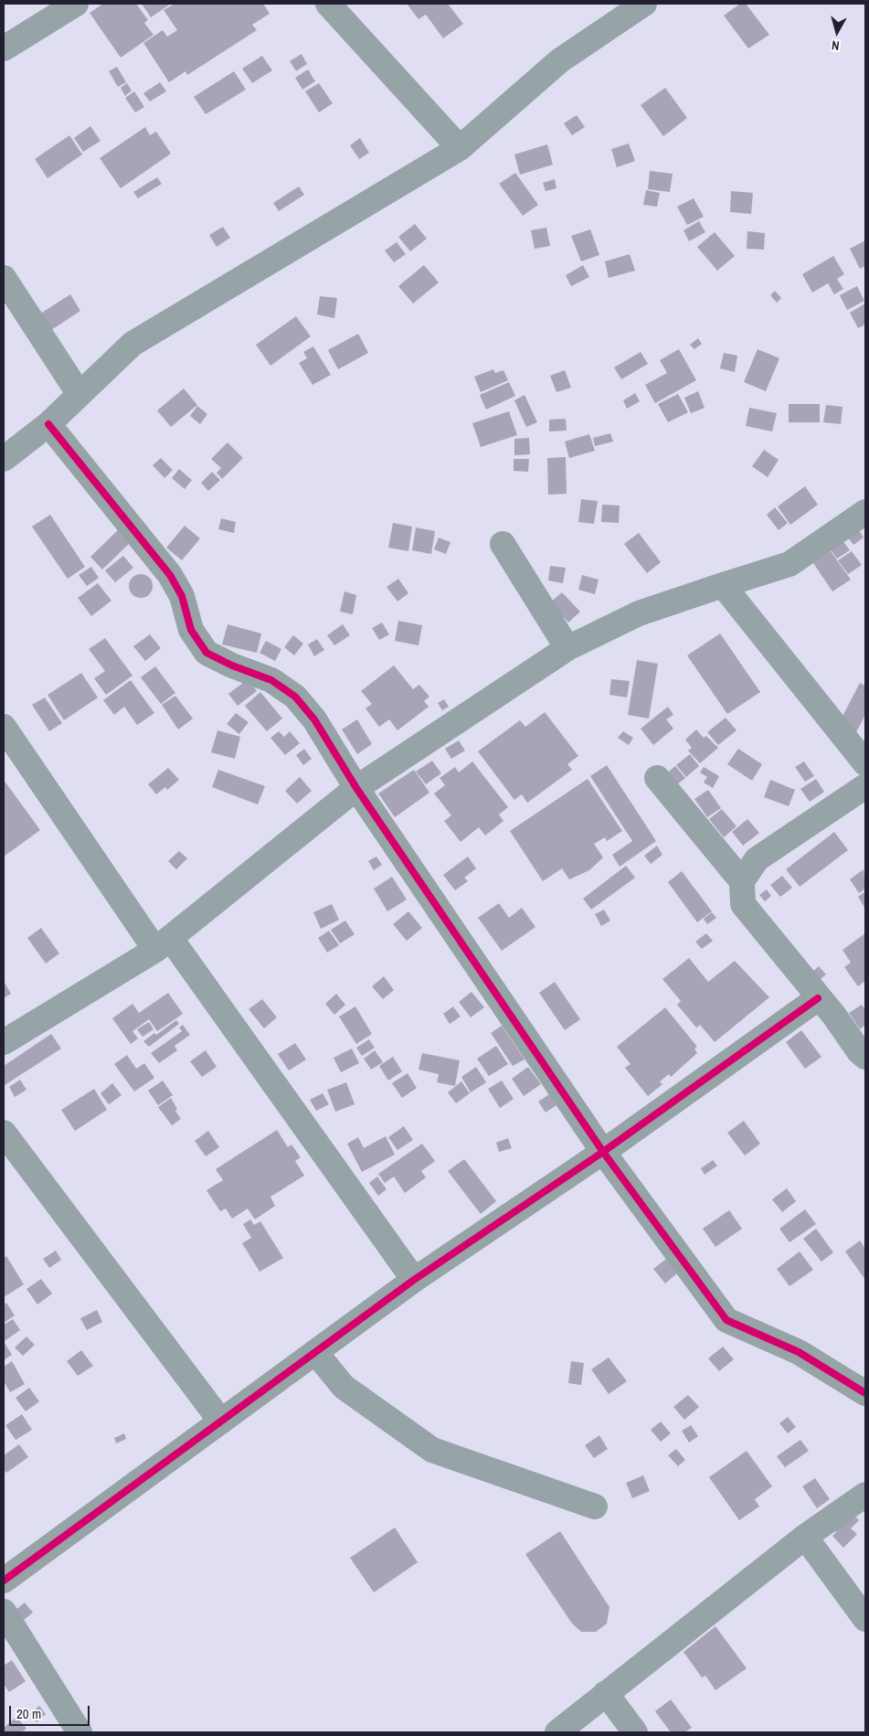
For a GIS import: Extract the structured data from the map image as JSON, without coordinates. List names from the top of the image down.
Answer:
{
  "scale_bar": "20 m",
  "north": "bottom"
}
